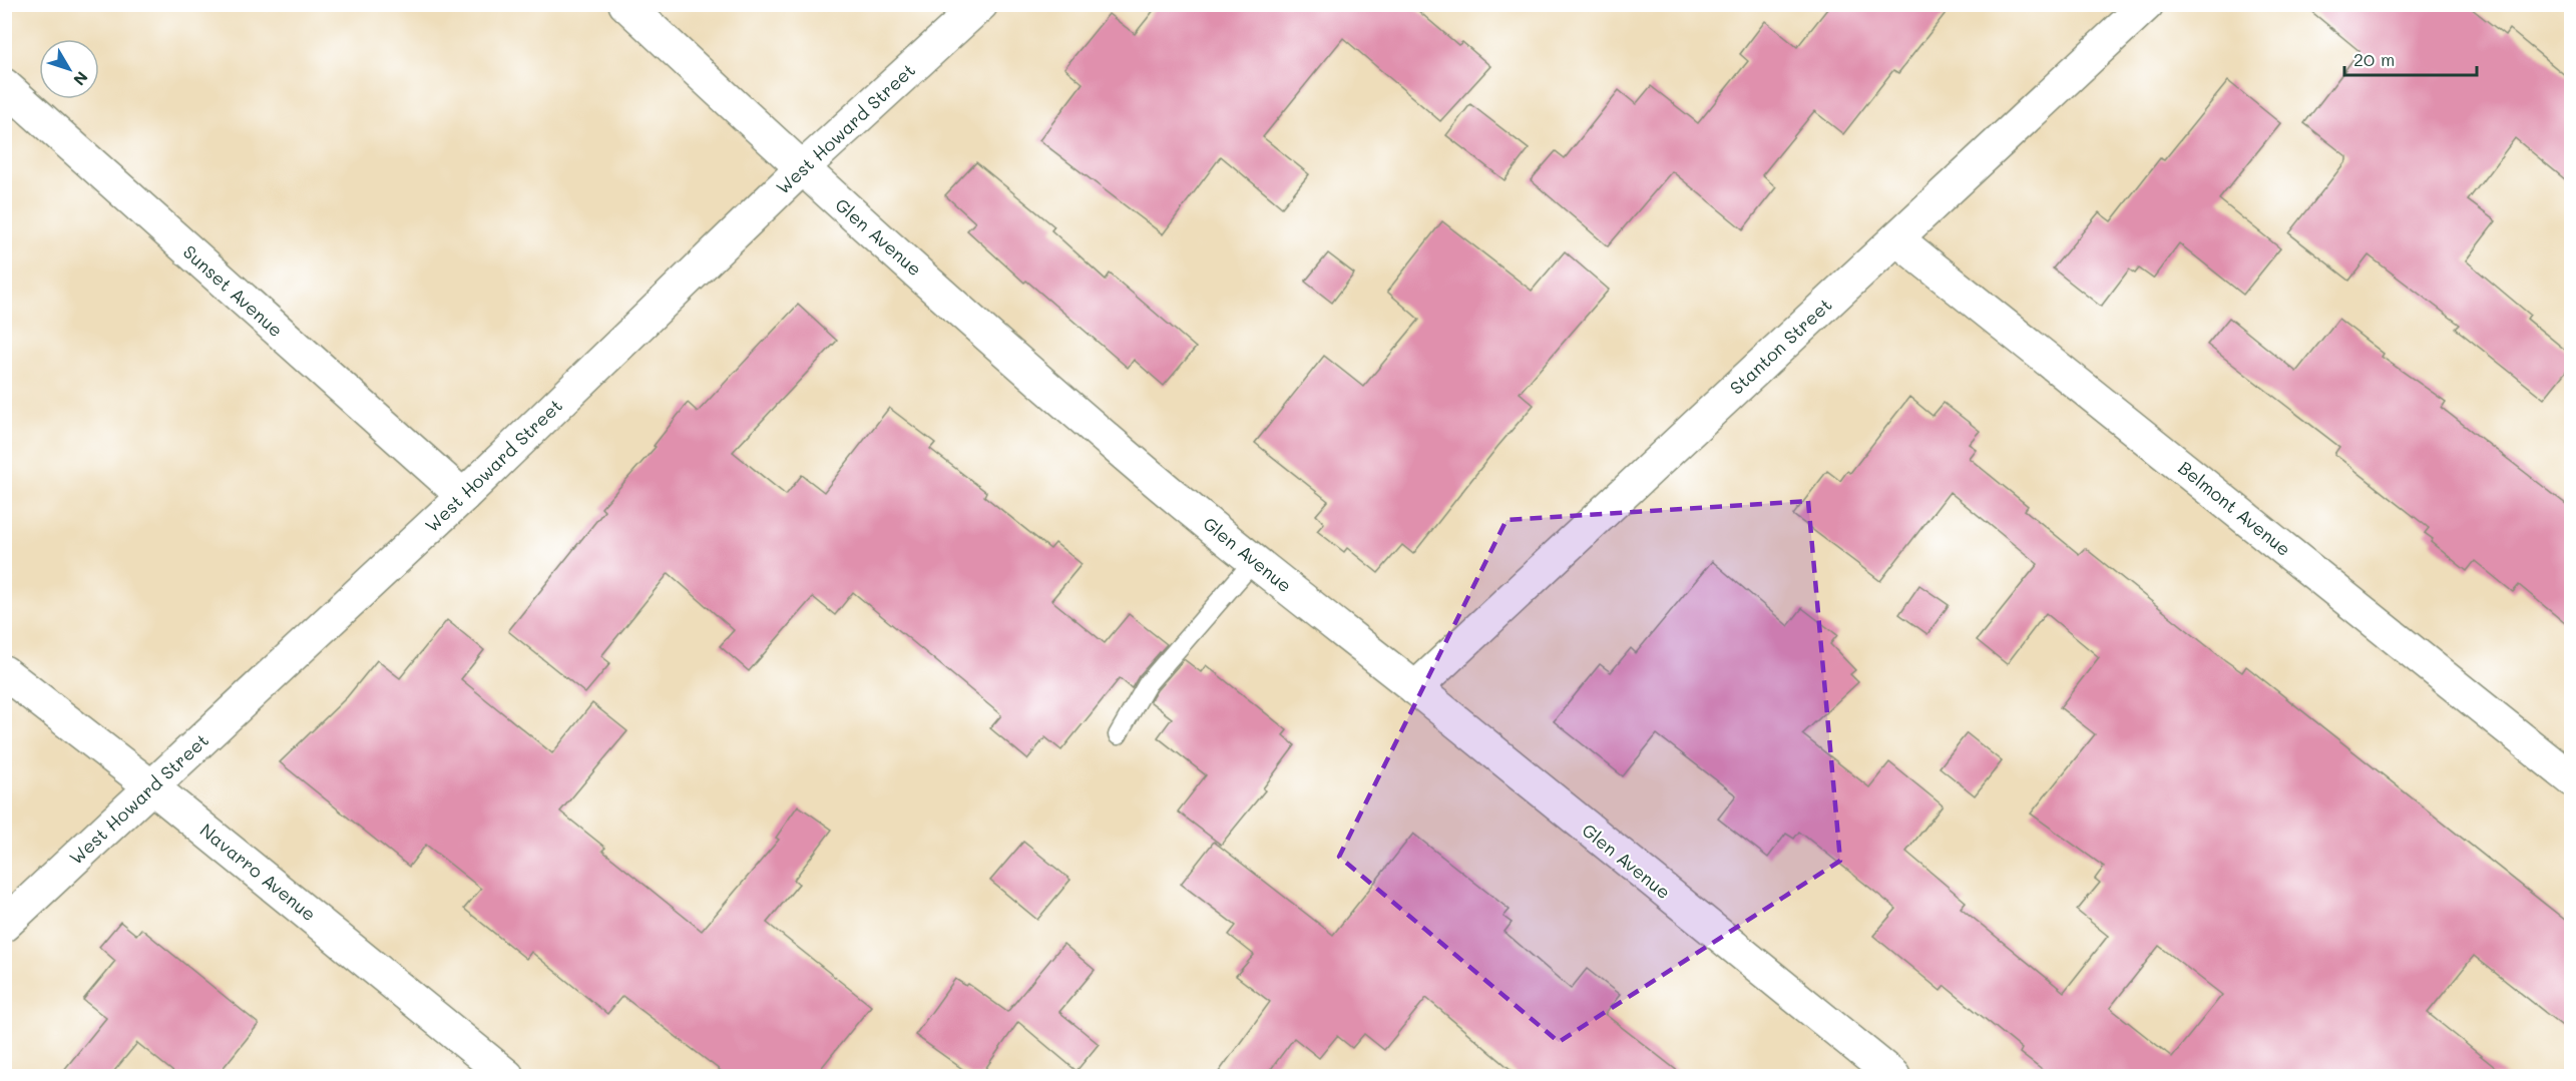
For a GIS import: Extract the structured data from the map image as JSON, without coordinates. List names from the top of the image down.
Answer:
{
  "streets": {
    "street": [
      "West Howard Street",
      "Glen Avenue",
      "Sunset Avenue",
      "Stanton Street",
      "Belmont Avenue",
      "Navarro Avenue"
    ]
  },
  "crossings": [
    ["West Howard Street", "Glen Avenue"],
    ["West Howard Street", "Sunset Avenue"],
    ["West Howard Street", "Navarro Avenue"],
    ["Glen Avenue", "Stanton Street"],
    ["Stanton Street", "Belmont Avenue"]
  ],
  "scale_bar": "20 m",
  "north": "bottom right"
}
